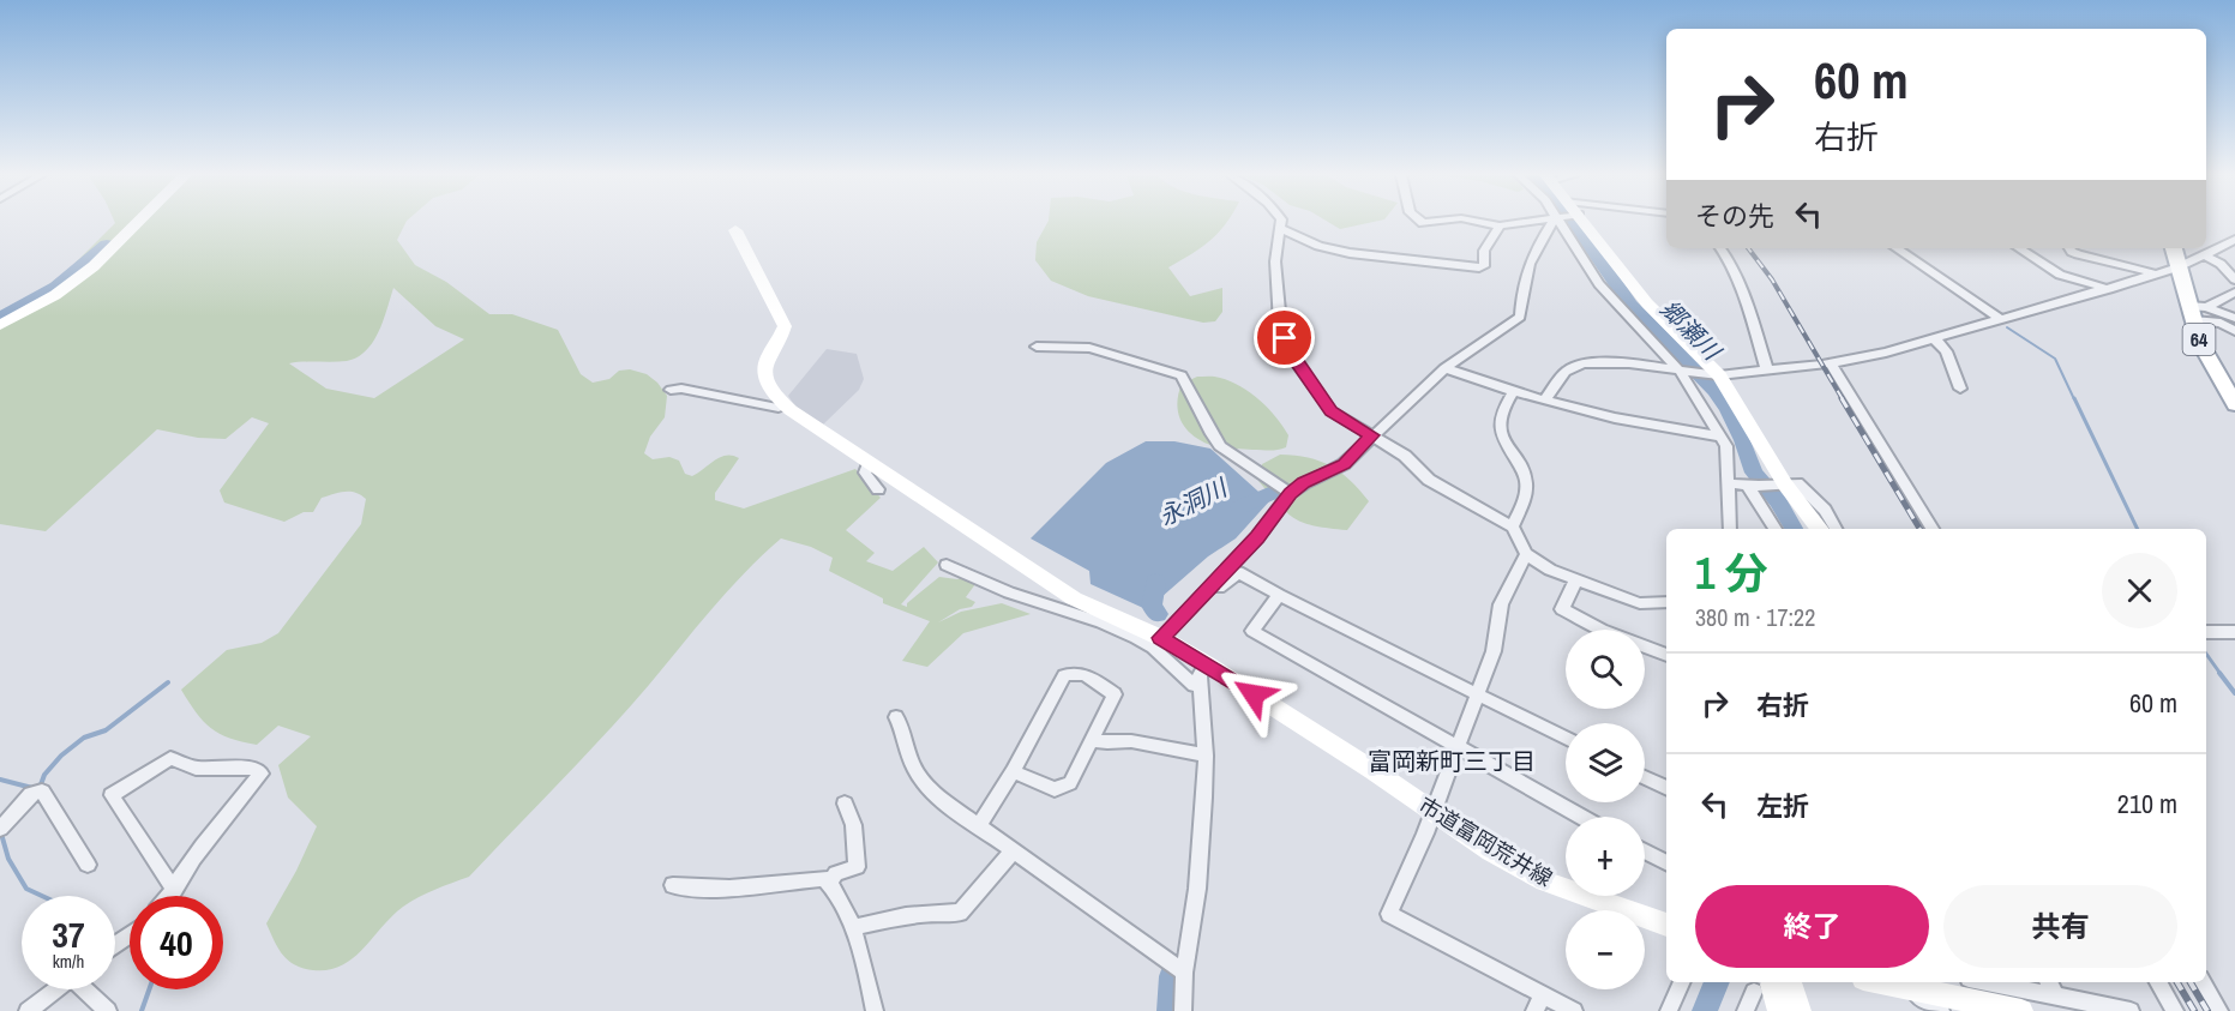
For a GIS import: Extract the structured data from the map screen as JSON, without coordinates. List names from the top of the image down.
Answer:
{
  "streets": {
    "main road": ["64"],
    "street": ["市道富岡荒井線"]
  },
  "districts": ["富岡新町三丁目"],
  "water": ["郷瀬川", "永洞川"],
  "page": {
    "turn": ["60 m", "右折"],
    "then": "その先",
    "heading": ["1 分", "380 m · 17:22"],
    "map_buttons": ["+", "−"],
    "list": [
      {
        "name": "右折",
        "value": "60 m"
      },
      {
        "name": "左折",
        "value": "210 m"
      }
    ],
    "buttons": ["終了", "共有"],
    "speed": "37 km/h",
    "limit": "40"
  }
}
